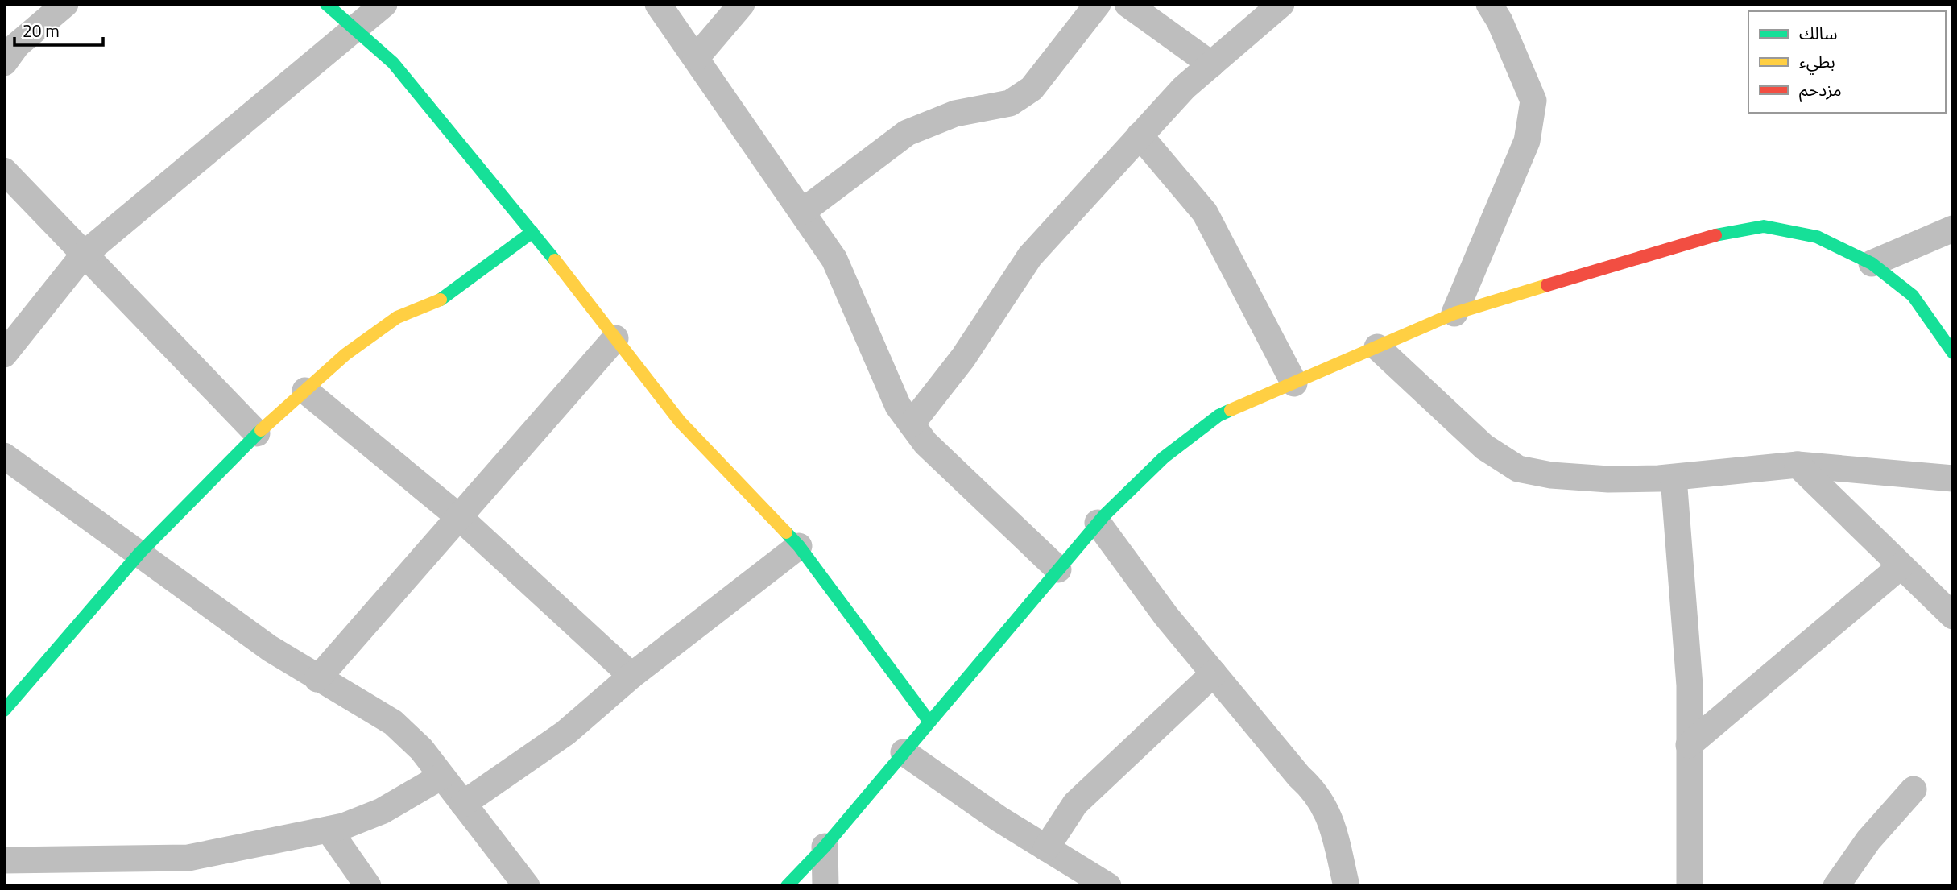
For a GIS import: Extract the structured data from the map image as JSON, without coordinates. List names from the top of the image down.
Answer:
{
  "legend": ["سالك", "بطيء", "مزدحم"],
  "scale_bar": "20 m"
}
